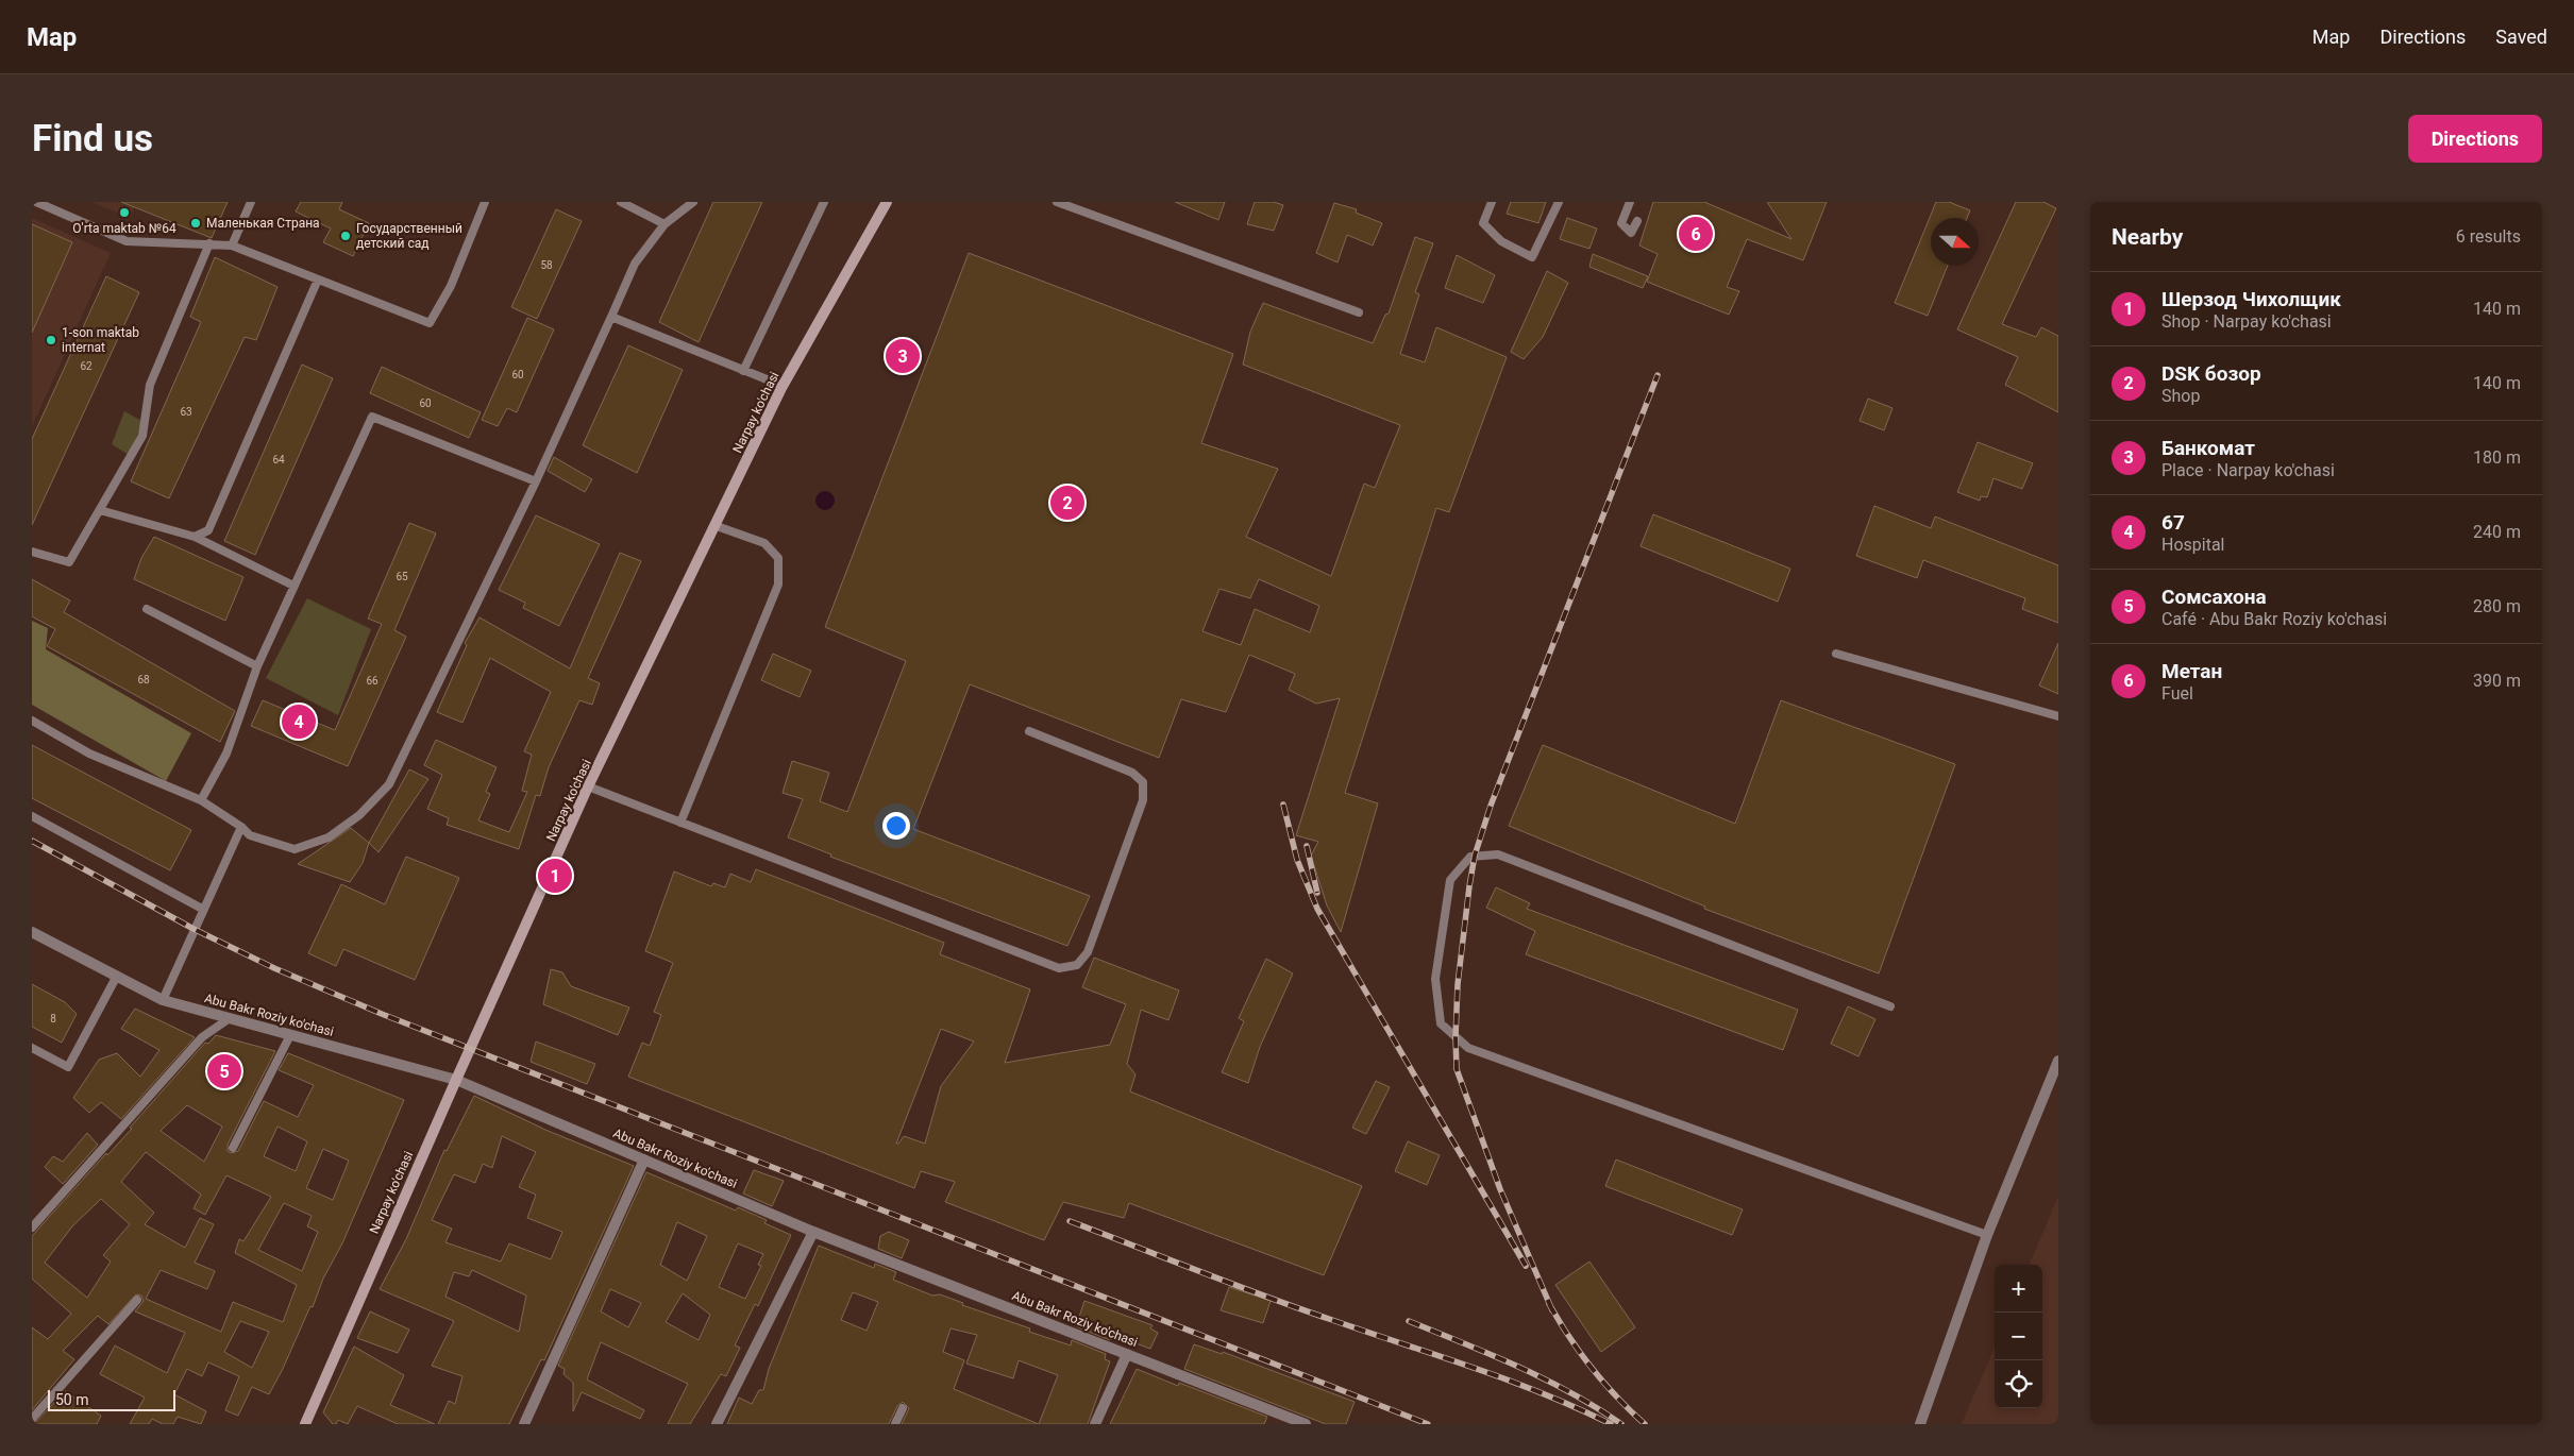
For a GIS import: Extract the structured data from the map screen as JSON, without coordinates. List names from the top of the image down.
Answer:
{
  "streets": {
    "main road": ["Narpay ko'chasi"],
    "street": ["Abu Bakr Roziy ko'chasi"]
  },
  "crossings": [
    ["Narpay ko'chasi", "Abu Bakr Roziy ko'chasi"]
  ],
  "places": [
    "O'rta maktab №64",
    "Маленькая Страна",
    "Государственный детский сад",
    "1-son maktab internat"
  ],
  "house_numbers": [
    "58",
    "62",
    "60",
    "60",
    "63",
    "64",
    "65",
    "68",
    "66",
    "8"
  ],
  "scale_bar": "50 m",
  "north": "right",
  "page": {
    "header": "Map",
    "nav": ["Map", "Directions", "Saved"],
    "buttons": "Directions",
    "title": "Find us",
    "heading": ["Nearby", "6 results"],
    "pins": [
      "6",
      "3",
      "2",
      "4",
      "1",
      "5"
    ],
    "list": [
      {
        "mark": "1",
        "name": "Шерзод Чихолщик",
        "note": "Shop · Narpay ko'chasi",
        "value": "140 m"
      },
      {
        "mark": "2",
        "name": "DSK бозор",
        "note": "Shop",
        "value": "140 m"
      },
      {
        "mark": "3",
        "name": "Банкомат",
        "note": "Place · Narpay ko'chasi",
        "value": "180 m"
      },
      {
        "mark": "4",
        "name": "67",
        "note": "Hospital",
        "value": "240 m"
      },
      {
        "mark": "5",
        "name": "Сомсахона",
        "note": "Café · Abu Bakr Roziy ko'chasi",
        "value": "280 m"
      },
      {
        "mark": "6",
        "name": "Метан",
        "note": "Fuel",
        "value": "390 m"
      }
    ],
    "map_buttons": ["+", "−"],
    "scale": "50 m"
  }
}
